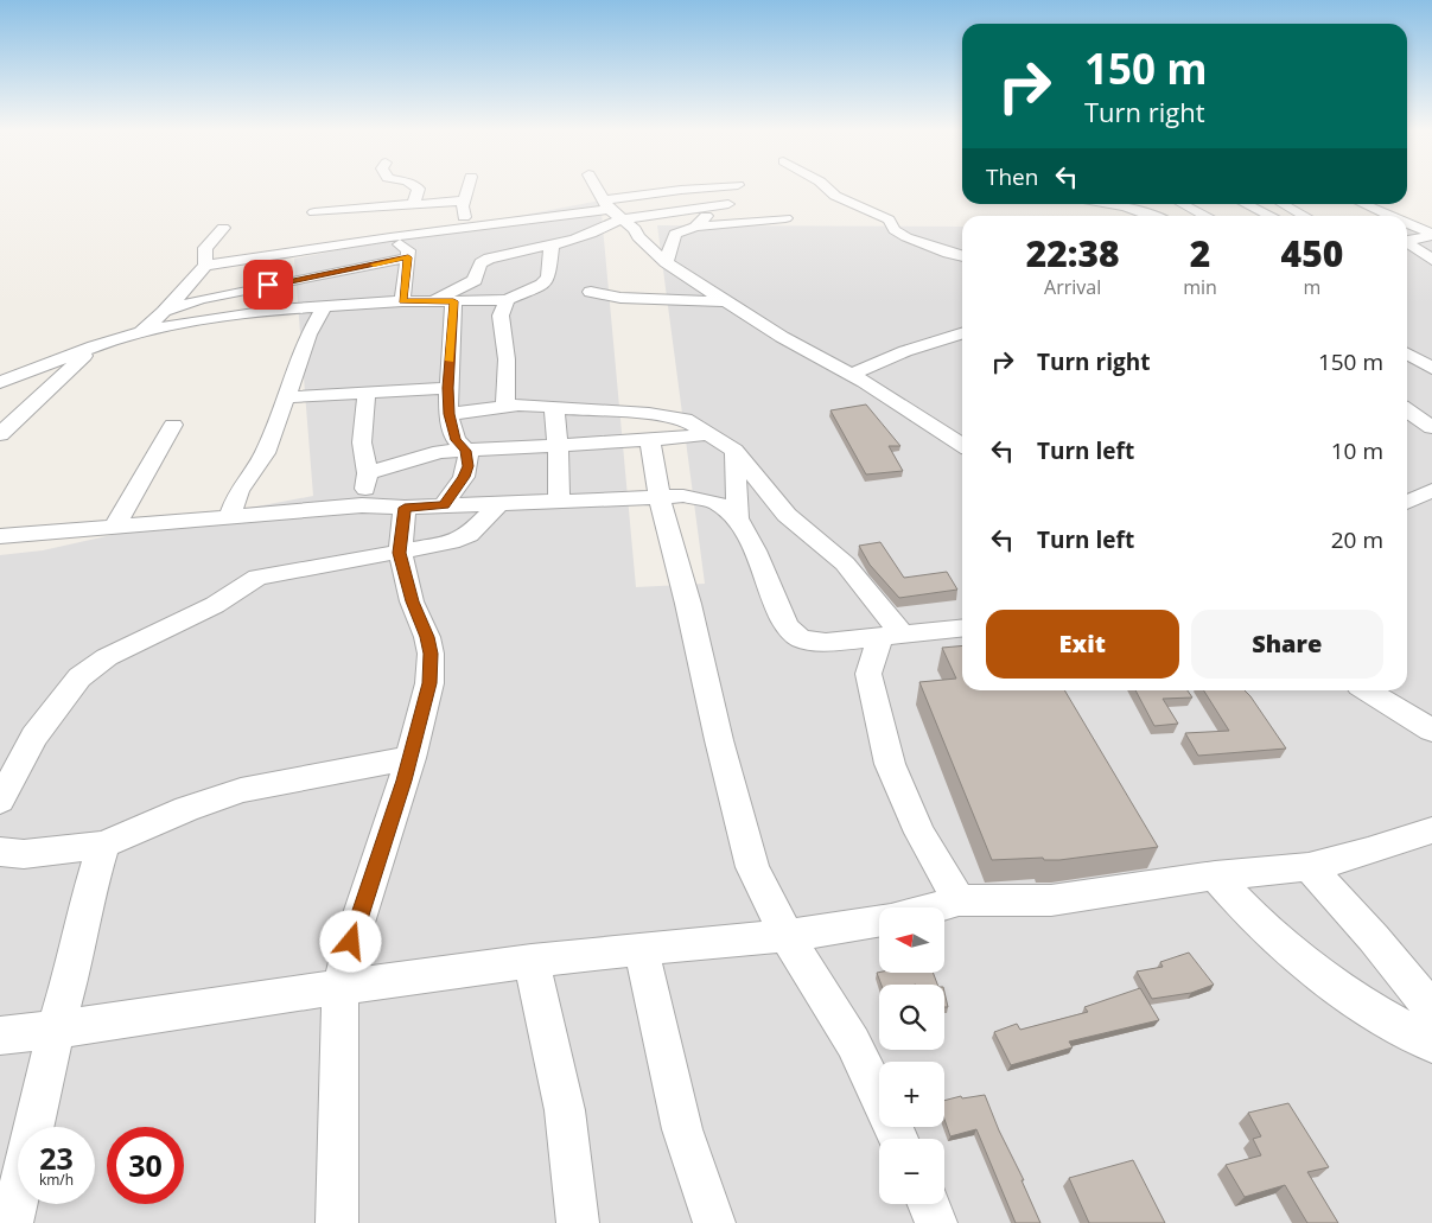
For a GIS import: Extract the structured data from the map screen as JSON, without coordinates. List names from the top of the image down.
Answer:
{
  "north": "left",
  "page": {
    "turn": ["150 m", "Turn right"],
    "then": "Then",
    "eta": [
      "22:38",
      "Arrival",
      "2",
      "min",
      "450",
      "m"
    ],
    "list": [
      {
        "name": "Turn right",
        "value": "150 m"
      },
      {
        "name": "Turn left",
        "value": "10 m"
      },
      {
        "name": "Turn left",
        "value": "20 m"
      }
    ],
    "buttons": ["Exit", "Share"],
    "map_buttons": ["+", "−"],
    "speed": "23 km/h",
    "limit": "30"
  }
}
